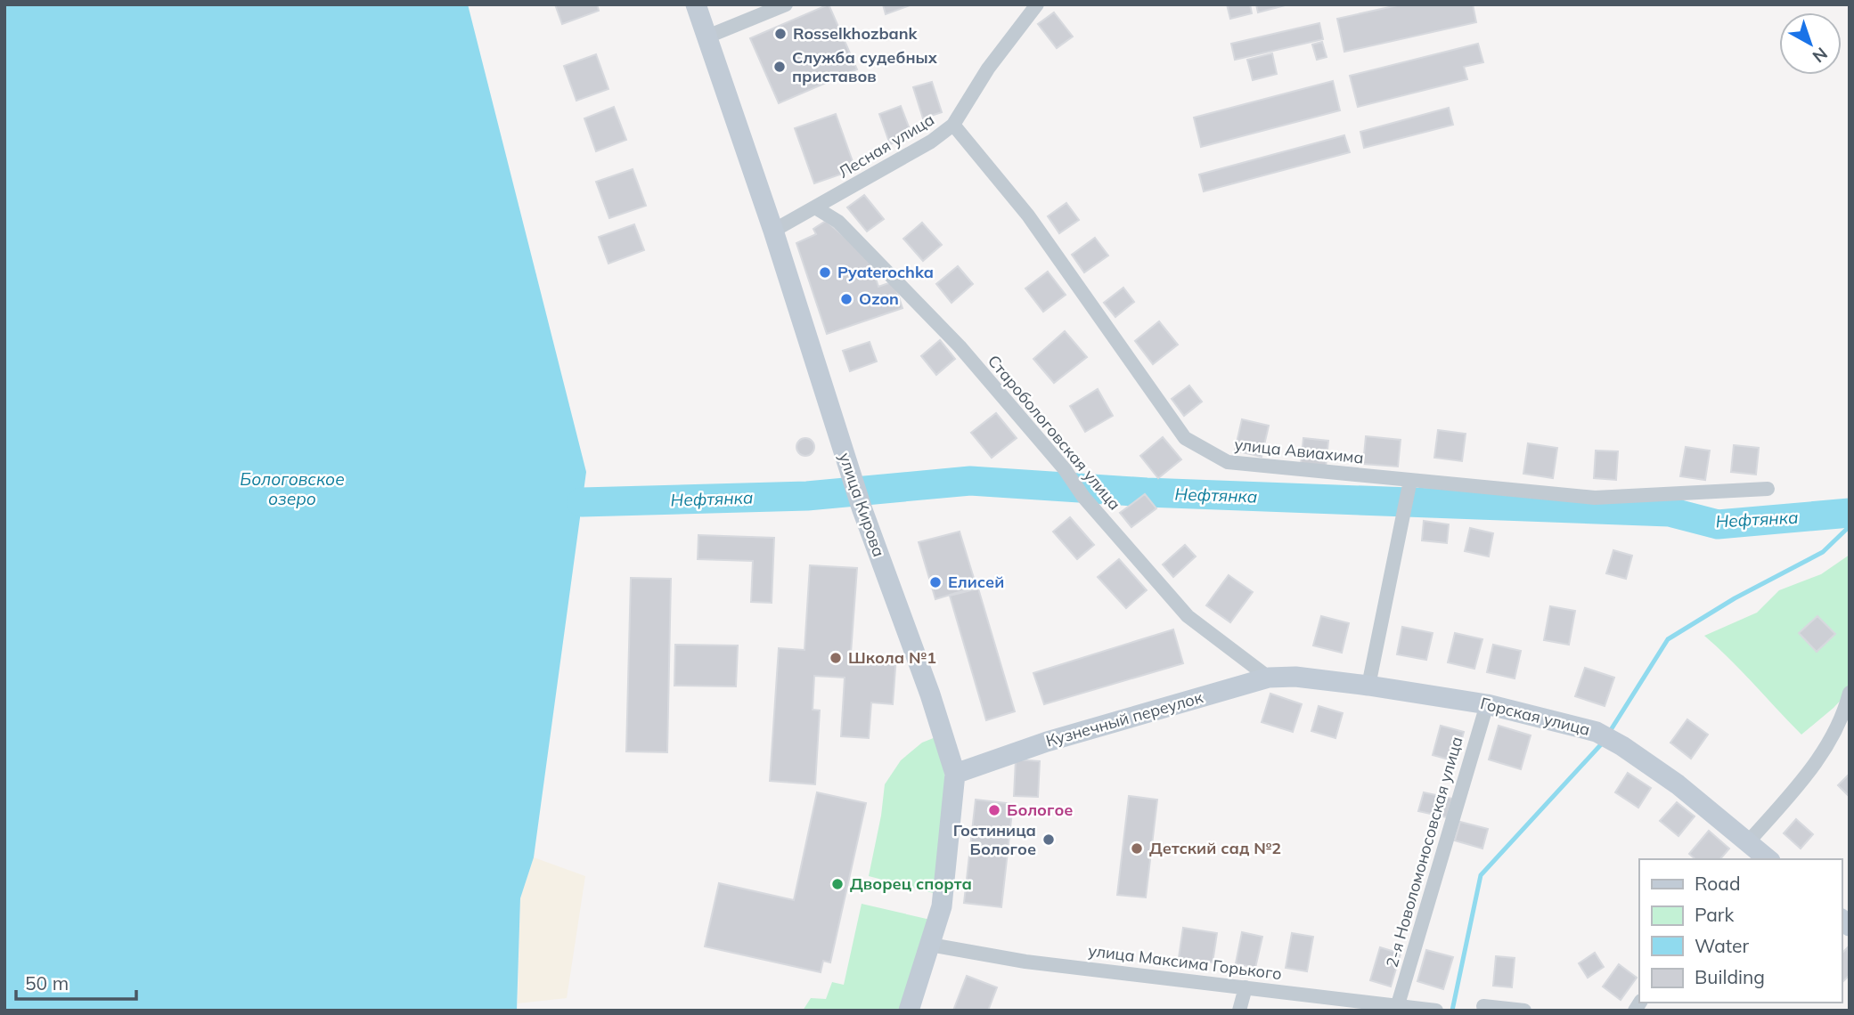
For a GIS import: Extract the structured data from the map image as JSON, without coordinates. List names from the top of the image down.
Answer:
{
  "streets": {
    "main road": ["улица Кирова", "Горская улица", "Кузнечный переулок"],
    "street": [
      "Лесная улица",
      "Старобологовская улица",
      "улица Авиахима",
      "2-я Новоломоносовская улица",
      "улица Максима Горького"
    ]
  },
  "crossings": [
    ["Лесная улица", "Старобологовская улица"],
    ["Лесная улица", "улица Авиахима"],
    ["Лесная улица", "улица Кирова"],
    ["Старобологовская улица", "Кузнечный переулок"],
    ["улица Кирова", "Кузнечный переулок"],
    ["улица Кирова", "улица Максима Горького"],
    ["Горская улица", "Кузнечный переулок"],
    ["Горская улица", "2-я Новоломоносовская улица"],
    ["2-я Новоломоносовская улица", "улица Максима Горького"]
  ],
  "water": ["Бологовское озеро", "Нефтянка"],
  "places": [
    "Rosselkhozbank",
    "Служба судебных приставов",
    "Pyaterochka",
    "Ozon",
    "Елисей",
    "Школа №1",
    "Бологое",
    "Гостиница Бологое",
    "Детский сад №2",
    "Дворец спорта"
  ],
  "legend": [
    "Road",
    "Park",
    "Water",
    "Building"
  ],
  "scale_bar": "50 m",
  "north": "bottom right"
}
